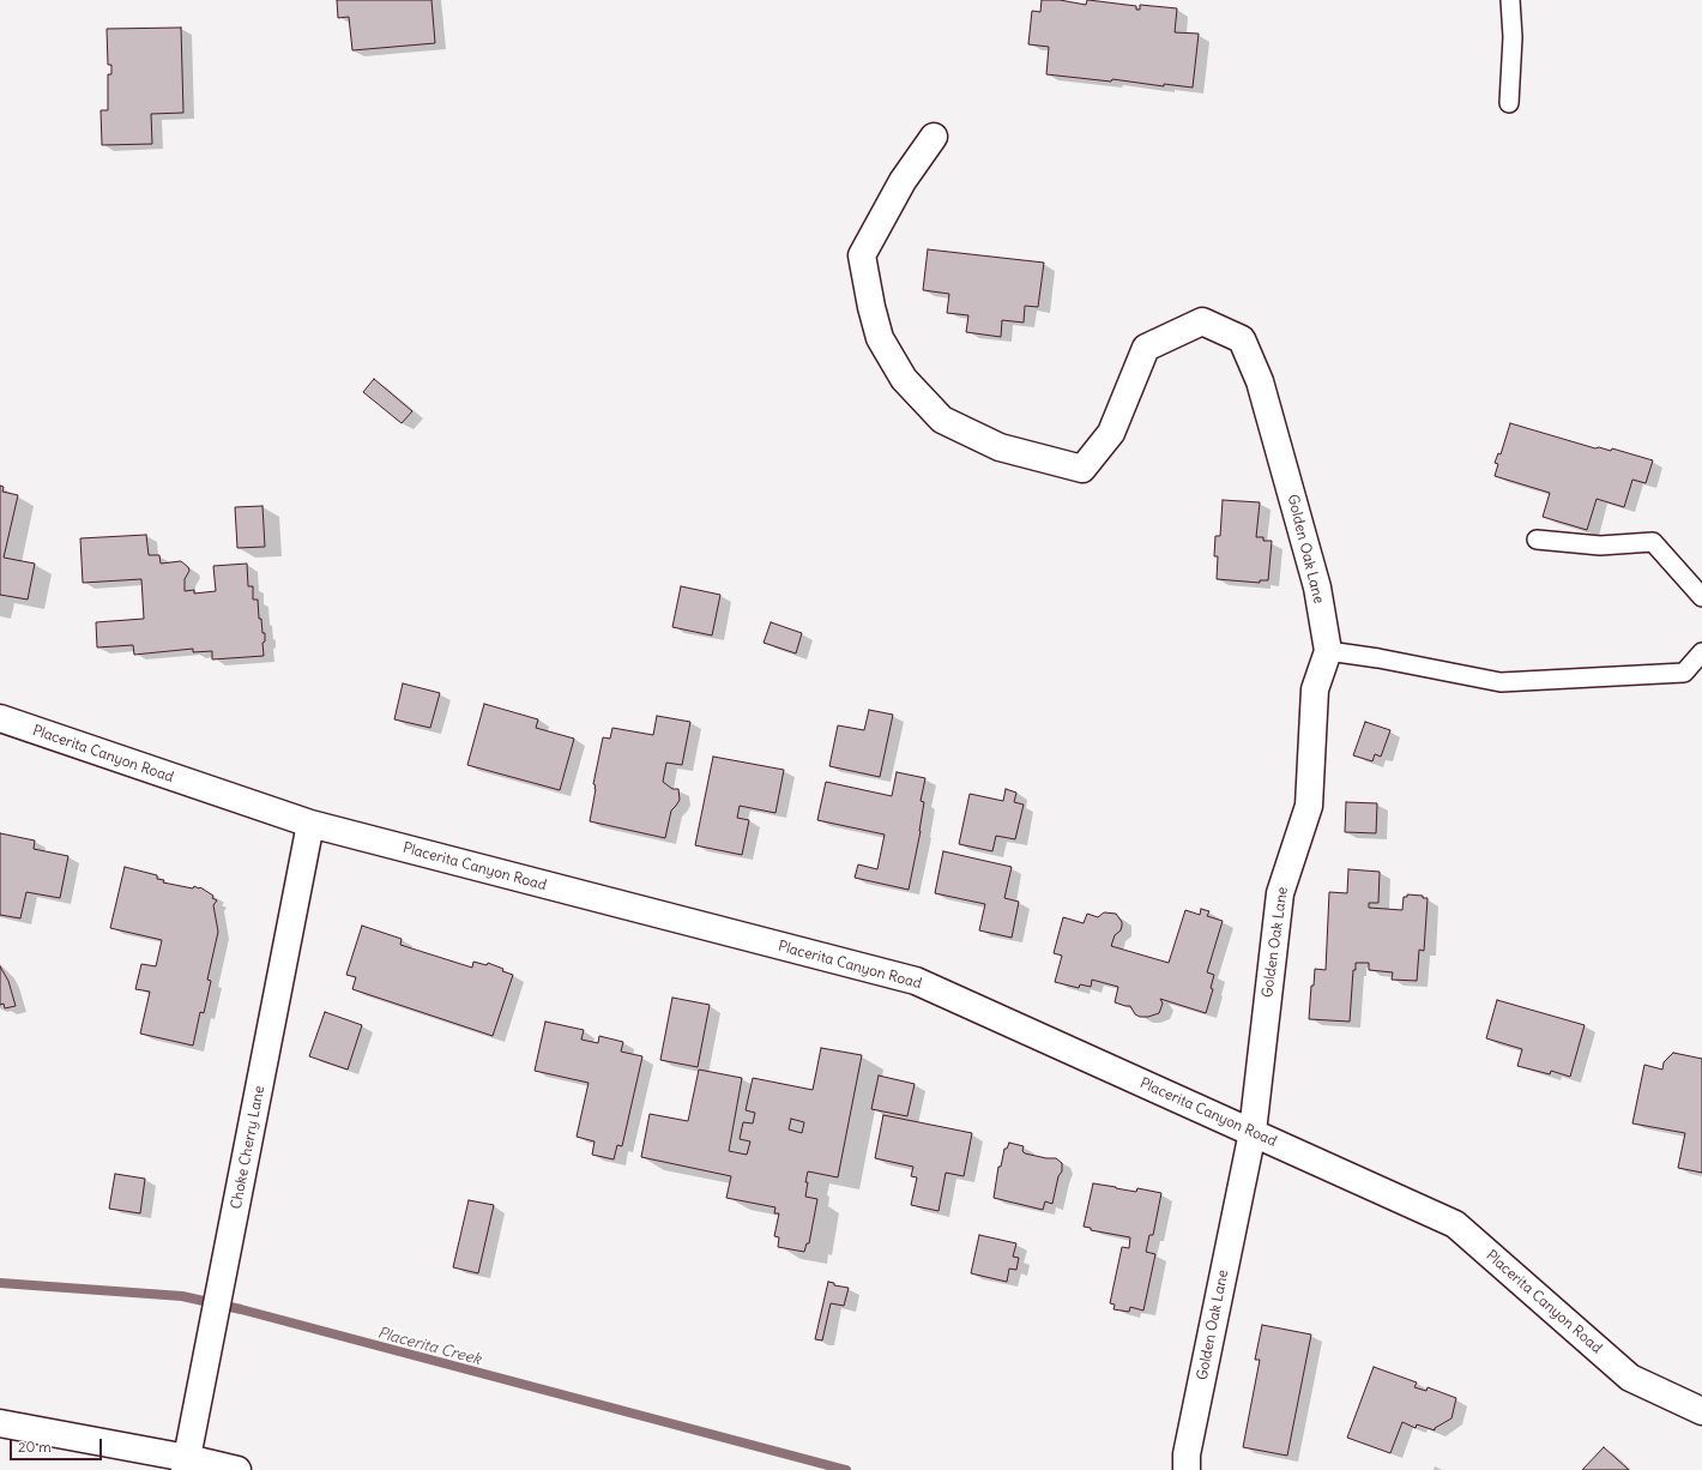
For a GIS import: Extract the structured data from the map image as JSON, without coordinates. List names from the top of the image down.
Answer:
{
  "streets": {
    "street": ["Golden Oak Lane", "Placerita Canyon Road", "Choke Cherry Lane"]
  },
  "crossings": [
    ["Golden Oak Lane", "Placerita Canyon Road"],
    ["Placerita Canyon Road", "Choke Cherry Lane"]
  ],
  "water": ["Placerita Creek"],
  "scale_bar": "20 m"
}
